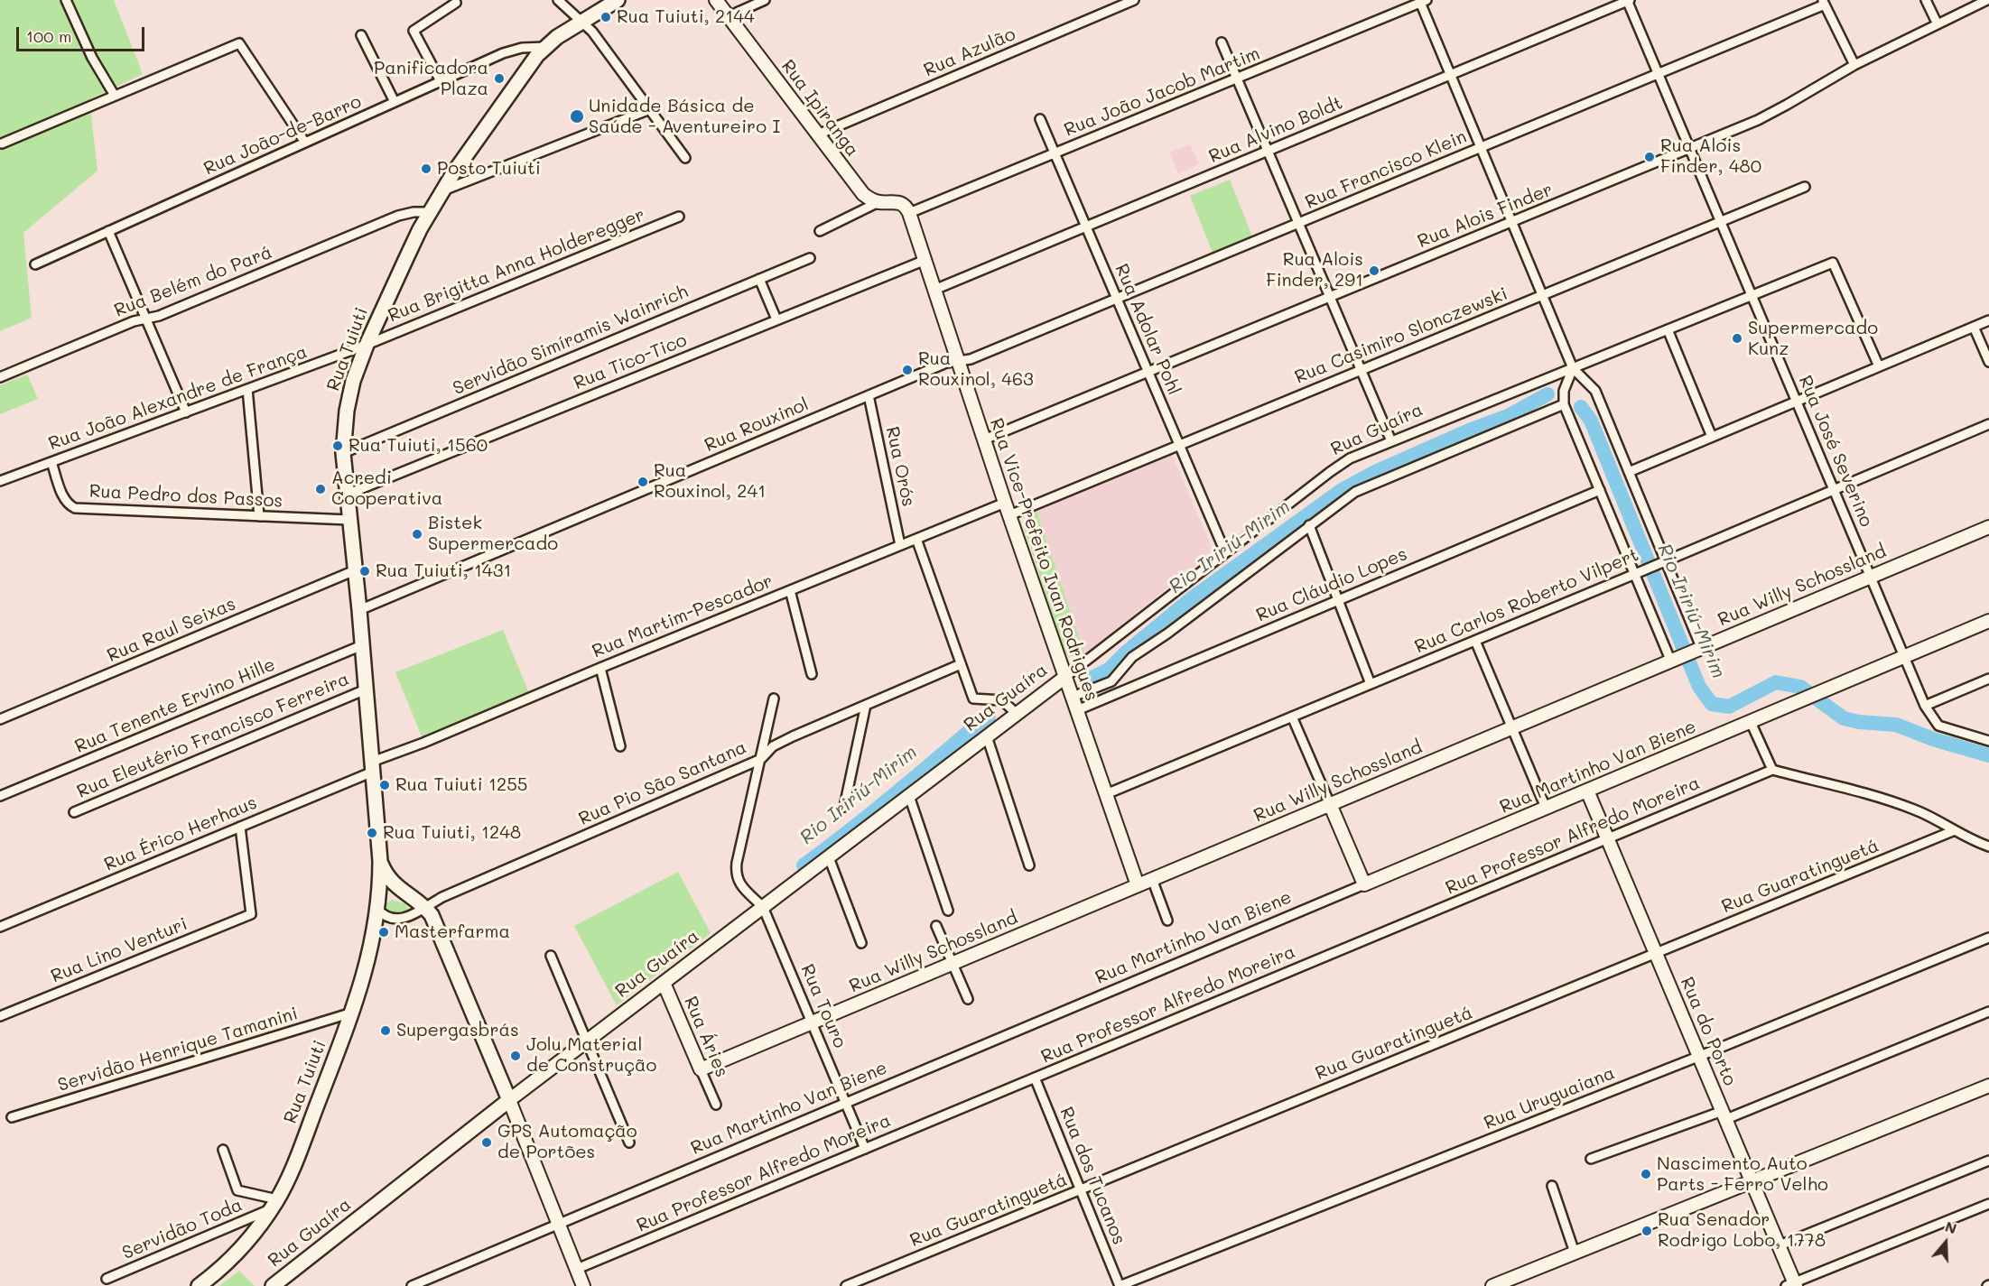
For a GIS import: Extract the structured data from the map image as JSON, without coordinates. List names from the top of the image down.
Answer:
{
  "streets": {
    "main road": ["Rua Tuiuti", "Rua Guaíra"],
    "street": [
      "Rua Azulão",
      "Rua João Jacob Martim",
      "Rua Ipiranga",
      "Rua Alvino Boldt",
      "Rua João-de-Barro",
      "Rua Francisco Klein",
      "Rua Alois Finder",
      "Rua Brigitta Anna Holderegger",
      "Rua Belém do Pará",
      "Rua Adolar Pohl",
      "Rua Casimiro Slonczewski",
      "Servidão Simíramis Wainrich",
      "Rua Tico-Tico",
      "Rua João Alexandre de França",
      "Rua Rouxinol",
      "Rua José Severino",
      "Rua Orós",
      "Rua Pedro dos Passos",
      "Rua Vice-Prefeito Ivan Rodrigues",
      "Rua Cláudio Lopes",
      "Rua Willy Schossland",
      "Rua Carlos Roberto Vilpert",
      "Rua Martim-Pescador",
      "Rua Raul Seixas",
      "Rua Tenente Ervino Hille",
      "Rua Eleutério Francisco Ferreira",
      "Rua Martinho Van Biene",
      "Rua Pio São Santana",
      "Rua Érico Herhaus",
      "Rua Professor Alfredo Moreira",
      "Rua Guaratinguetá",
      "Rua Lino Venturi",
      "Rua Touro",
      "Rua do Porto",
      "Rua Áries",
      "Servidão Henrique Tamanini",
      "Rua Uruguaiana",
      "Rua dos Tucanos",
      "Servidão Toda"
    ]
  },
  "crossings": [
    ["Rua Azulão", "Rua Ipiranga"],
    ["Rua João Jacob Martim", "Rua Ipiranga"],
    ["Rua João Jacob Martim", "Rua Adolar Pohl"],
    ["Rua João Jacob Martim", "Rua Vice-Prefeito Ivan Rodrigues"],
    ["Rua Ipiranga", "Rua Vice-Prefeito Ivan Rodrigues"],
    ["Rua Alvino Boldt", "Rua Adolar Pohl"],
    ["Rua Alvino Boldt", "Rua José Severino"],
    ["Rua Alvino Boldt", "Rua Vice-Prefeito Ivan Rodrigues"],
    ["Rua João-de-Barro", "Rua Tuiuti"],
    ["Rua Francisco Klein", "Rua Adolar Pohl"],
    ["Rua Francisco Klein", "Rua Rouxinol"],
    ["Rua Francisco Klein", "Rua José Severino"],
    ["Rua Francisco Klein", "Rua Vice-Prefeito Ivan Rodrigues"],
    ["Rua Alois Finder", "Rua Adolar Pohl"],
    ["Rua Alois Finder", "Rua José Severino"],
    ["Rua Alois Finder", "Rua Vice-Prefeito Ivan Rodrigues"],
    ["Rua Brigitta Anna Holderegger", "Rua Tuiuti"],
    ["Rua Brigitta Anna Holderegger", "Rua João Alexandre de França"],
    ["Rua Belém do Pará", "Rua Tuiuti"],
    ["Rua Adolar Pohl", "Rua Casimiro Slonczewski"],
    ["Rua Adolar Pohl", "Rua Guaíra"],
    ["Rua Casimiro Slonczewski", "Rua José Severino"],
    ["Rua Casimiro Slonczewski", "Rua Vice-Prefeito Ivan Rodrigues"],
    ["Servidão Simíramis Wainrich", "Rua Tuiuti"],
    ["Rua Tuiuti", "Rua Tico-Tico"],
    ["Rua Tuiuti", "Rua João Alexandre de França"],
    ["Rua Tuiuti", "Rua Rouxinol"],
    ["Rua Tuiuti", "Rua Pedro dos Passos"],
    ["Rua Tuiuti", "Rua Martim-Pescador"],
    ["Rua Tuiuti", "Rua Raul Seixas"],
    ["Rua Tuiuti", "Rua Tenente Ervino Hille"],
    ["Rua Tuiuti", "Rua Eleutério Francisco Ferreira"],
    ["Rua Tuiuti", "Rua Pio São Santana"],
    ["Rua Tuiuti", "Rua Érico Herhaus"],
    ["Rua Tuiuti", "Servidão Henrique Tamanini"],
    ["Rua Tuiuti", "Servidão Toda"],
    ["Rua Tico-Tico", "Rua Vice-Prefeito Ivan Rodrigues"],
    ["Rua João Alexandre de França", "Rua Pedro dos Passos"],
    ["Rua Rouxinol", "Rua Orós"],
    ["Rua Rouxinol", "Rua Vice-Prefeito Ivan Rodrigues"],
    ["Rua Guaíra", "Rua José Severino"],
    ["Rua Guaíra", "Rua Vice-Prefeito Ivan Rodrigues"],
    ["Rua Guaíra", "Rua Touro"],
    ["Rua Guaíra", "Rua Áries"],
    ["Rua José Severino", "Rua Willy Schossland"],
    ["Rua José Severino", "Rua Carlos Roberto Vilpert"],
    ["Rua José Severino", "Rua Martinho Van Biene"],
    ["Rua Orós", "Rua Martim-Pescador"],
    ["Rua Vice-Prefeito Ivan Rodrigues", "Rua Cláudio Lopes"],
    ["Rua Vice-Prefeito Ivan Rodrigues", "Rua Willy Schossland"],
    ["Rua Vice-Prefeito Ivan Rodrigues", "Rua Carlos Roberto Vilpert"],
    ["Rua Vice-Prefeito Ivan Rodrigues", "Rua Martim-Pescador"],
    ["Rua Willy Schossland", "Rua Touro"],
    ["Rua Willy Schossland", "Rua Áries"],
    ["Rua Martim-Pescador", "Rua Érico Herhaus"],
    ["Rua Martinho Van Biene", "Rua Touro"],
    ["Rua Martinho Van Biene", "Rua do Porto"],
    ["Rua Érico Herhaus", "Rua Lino Venturi"],
    ["Rua Professor Alfredo Moreira", "Rua Touro"],
    ["Rua Professor Alfredo Moreira", "Rua do Porto"],
    ["Rua Professor Alfredo Moreira", "Rua dos Tucanos"],
    ["Rua Guaratinguetá", "Rua do Porto"],
    ["Rua Guaratinguetá", "Rua dos Tucanos"],
    ["Rua do Porto", "Rua Uruguaiana"],
    ["Rua Uruguaiana", "Rua dos Tucanos"]
  ],
  "water": ["Rio Iririú-Mirim"],
  "places": [
    "Rua Tuiuti, 2144",
    "Panificadora Plaza",
    "Unidade Básica de Saúde - Aventureiro I",
    "Rua Alois Finder, 480",
    "Posto Tuiuti",
    "Rua Alois Finder, 291",
    "Supermercado Kunz",
    "Rua Rouxinol, 463",
    "Rua Tuiuti, 1560",
    "Rua Rouxinol, 241",
    "Acredi Cooperativa",
    "Bistek Supermercado",
    "Rua Tuiuti, 1431",
    "Rua Tuiuti 1255",
    "Rua Tuiuti, 1248",
    "Masterfarma",
    "Supergasbrás",
    "Jolu Material de Construção",
    "GPS Automação de Portões",
    "Nascimento Auto Parts - Ferro Velho",
    "Rua Senador Rodrigo Lobo, 1778"
  ],
  "scale_bar": "100 m",
  "north": "top"
}
